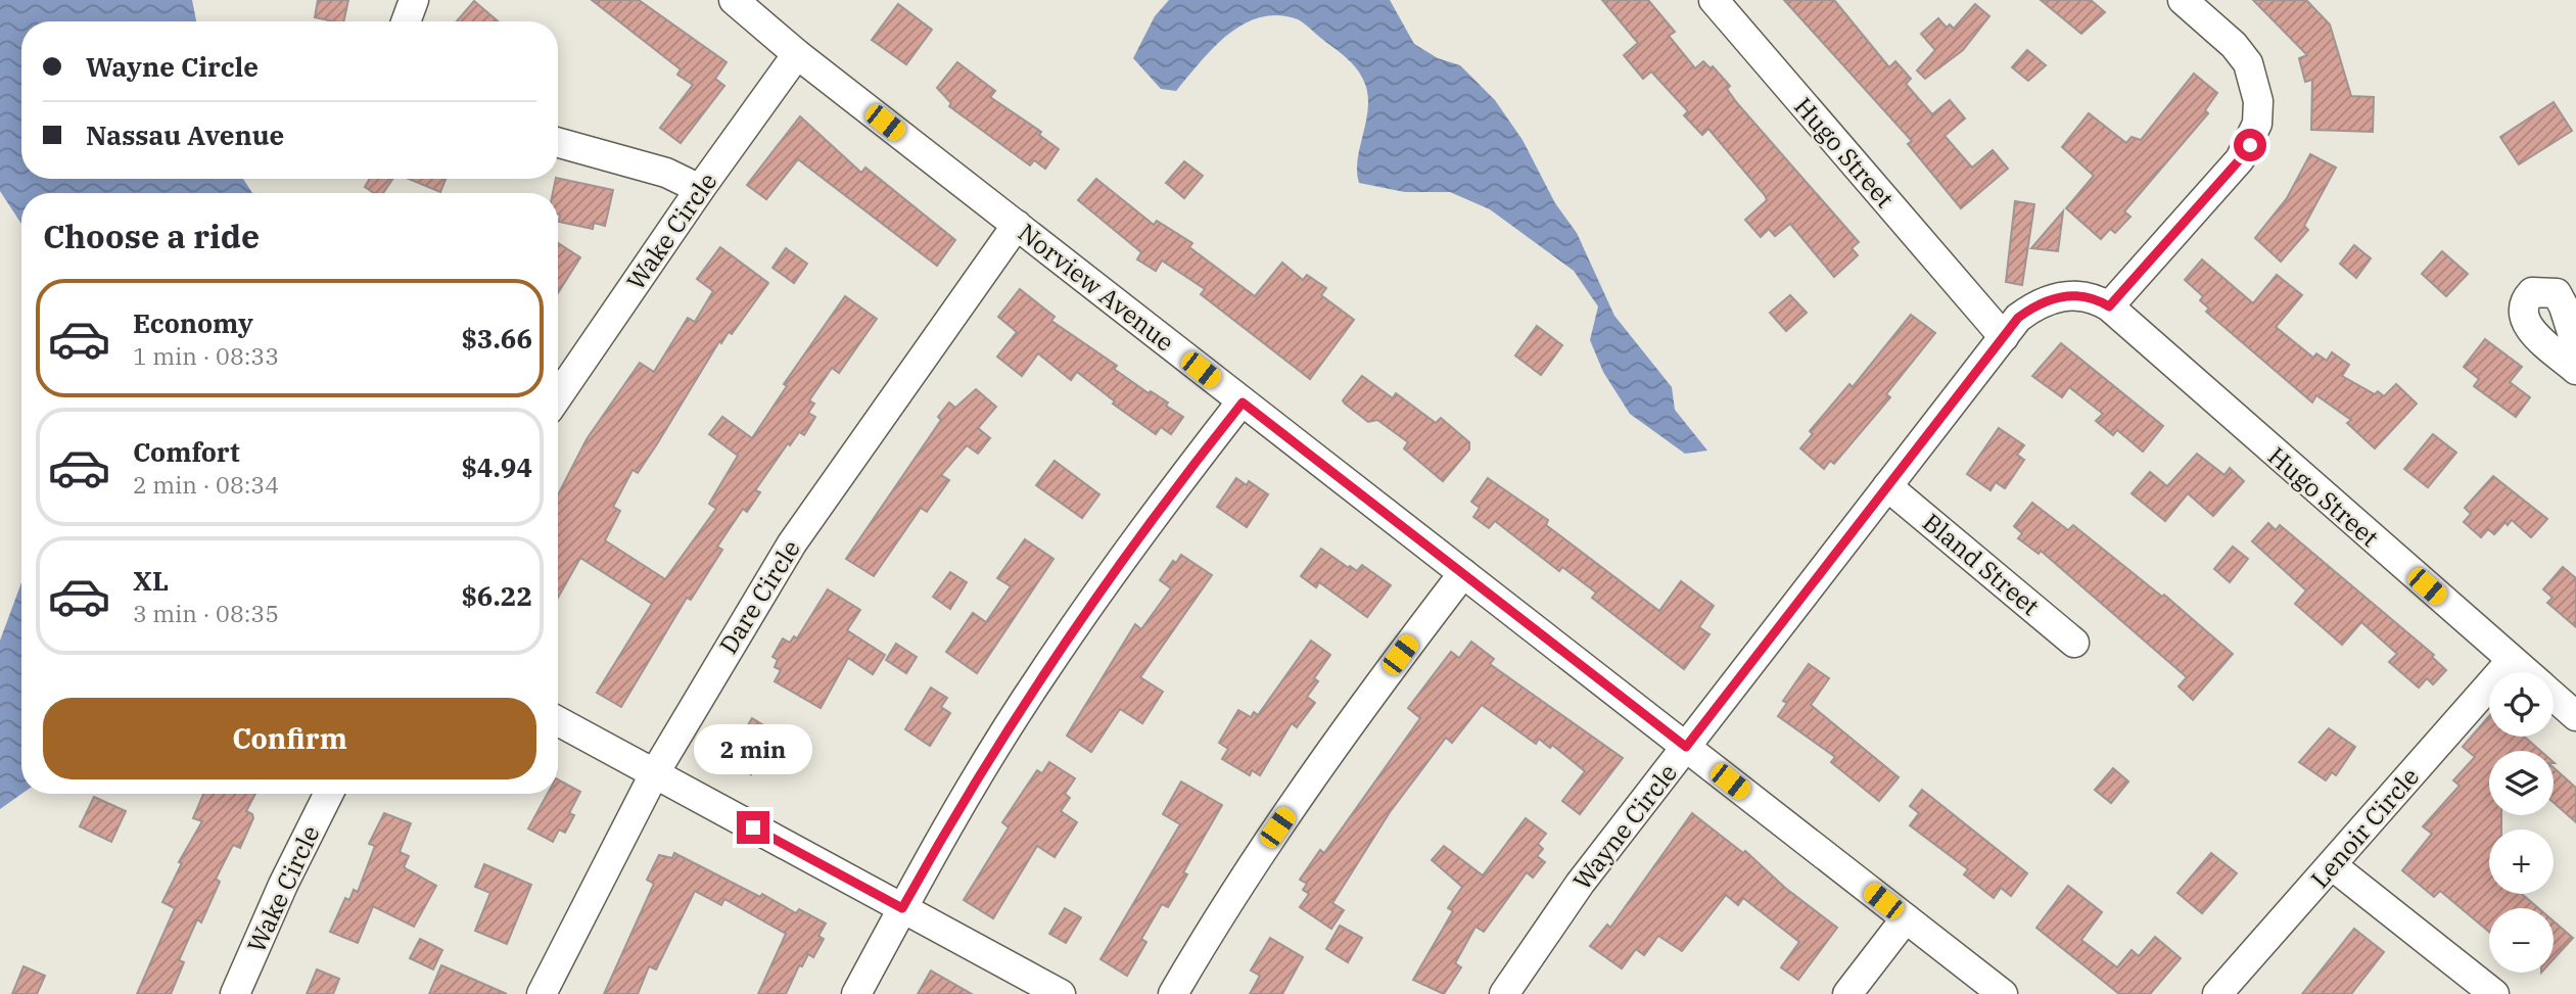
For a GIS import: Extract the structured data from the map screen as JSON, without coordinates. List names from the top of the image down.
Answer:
{
  "streets": {
    "street": [
      "Hugo Street",
      "Wake Circle",
      "Norview Avenue",
      "Bland Street",
      "Dare Circle",
      "Wayne Circle",
      "Lenoir Circle"
    ]
  },
  "crossings": [
    ["Hugo Street", "Wayne Circle"],
    ["Hugo Street", "Lenoir Circle"],
    ["Wake Circle", "Norview Avenue"],
    ["Norview Avenue", "Dare Circle"],
    ["Norview Avenue", "Wayne Circle"],
    ["Bland Street", "Wayne Circle"]
  ],
  "page": {
    "banner": ["Wayne Circle", "Nassau Avenue"],
    "heading": "Choose a ride",
    "list": [
      {
        "name": "Economy",
        "note": "1 min · 08:33",
        "value": "$3.66"
      },
      {
        "name": "Comfort",
        "note": "2 min · 08:34",
        "value": "$4.94"
      },
      {
        "name": "XL",
        "note": "3 min · 08:35",
        "value": "$6.22"
      }
    ],
    "map_buttons": ["+", "−"],
    "buttons": "Confirm",
    "bubble": "2 min"
  }
}
